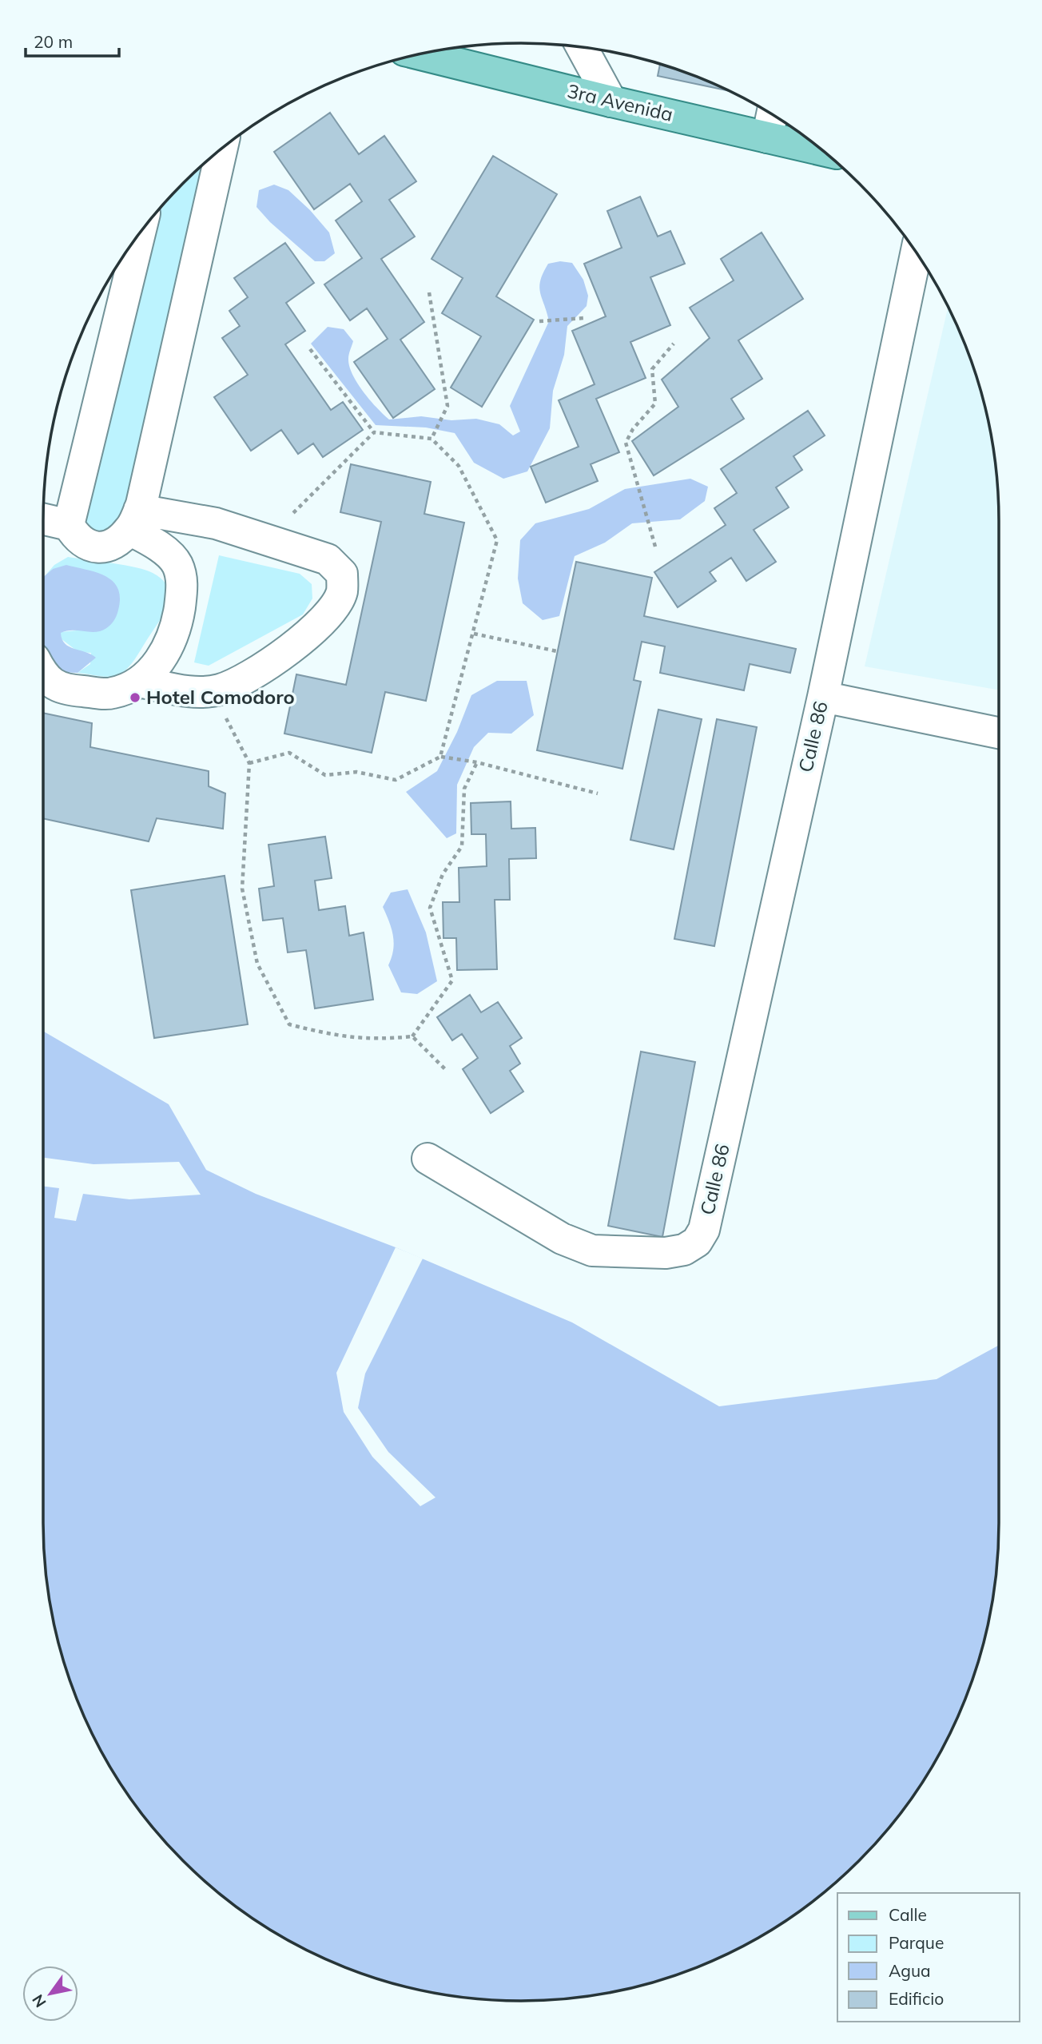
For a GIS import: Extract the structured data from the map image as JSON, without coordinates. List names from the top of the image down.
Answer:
{
  "streets": {
    "main road": ["3ra Avenida"],
    "street": ["Calle 86"]
  },
  "places": ["Hotel Comodoro"],
  "legend": [
    "Calle",
    "Parque",
    "Agua",
    "Edificio"
  ],
  "scale_bar": "20 m",
  "north": "bottom left"
}
